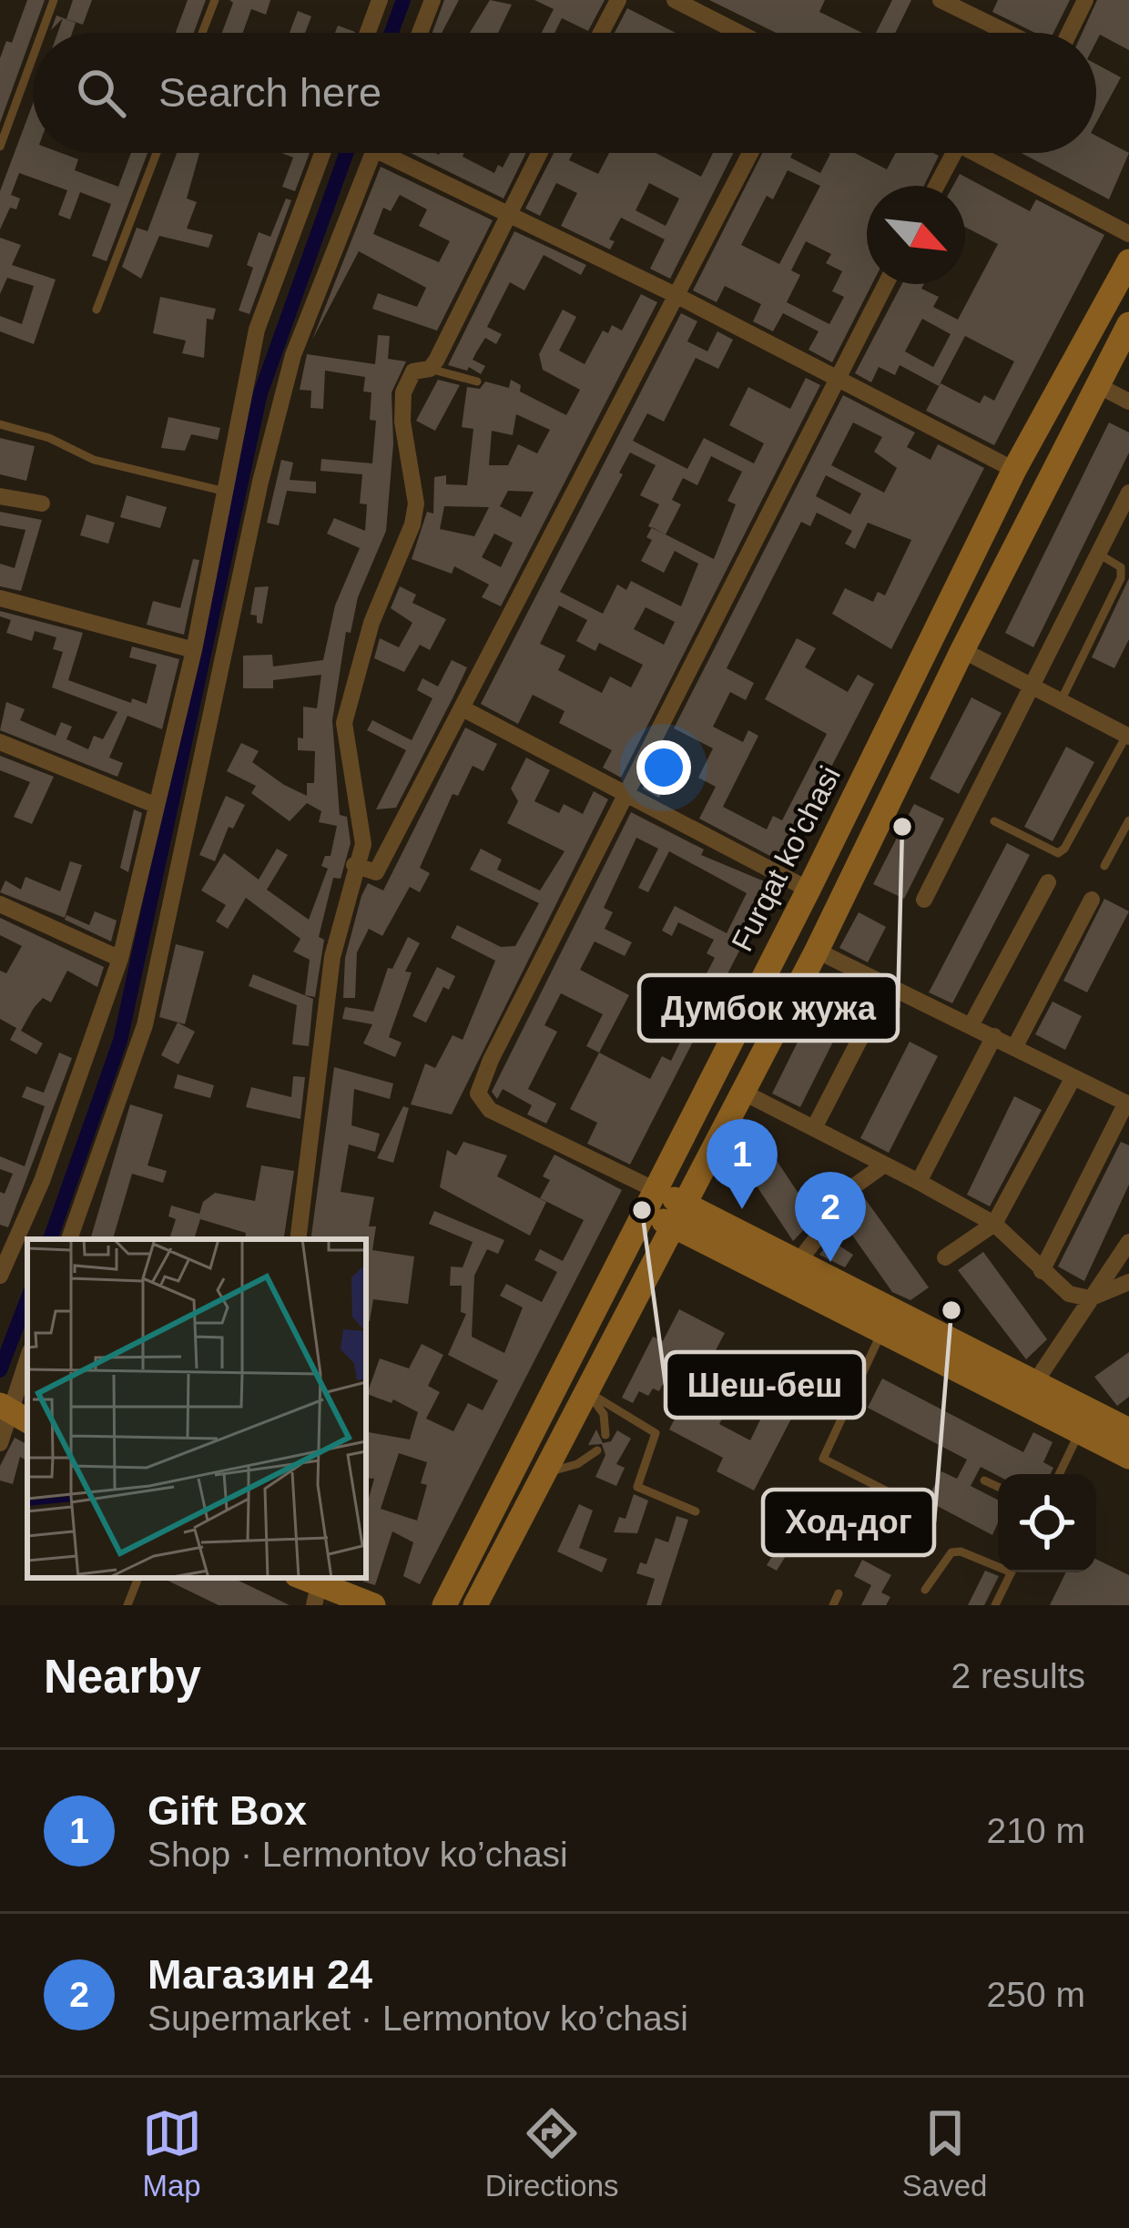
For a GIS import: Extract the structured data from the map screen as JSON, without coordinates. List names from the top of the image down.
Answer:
{
  "streets": {
    "main road": ["Furqat ko'chasi"]
  },
  "places": ["Думбок жужа", "Шеш-беш", "Ход-дог"],
  "north": "bottom right",
  "page": {
    "search": "Search here",
    "pins": ["1", "2"],
    "heading": ["Nearby", "2 results"],
    "list": [
      {
        "mark": "1",
        "name": "Gift Box",
        "note": "Shop · Lermontov ko’chasi",
        "value": "210 m"
      },
      {
        "mark": "2",
        "name": "Магазин 24",
        "note": "Supermarket · Lermontov ko’chasi",
        "value": "250 m"
      }
    ],
    "nav": ["Map", "Directions", "Saved"]
  }
}
